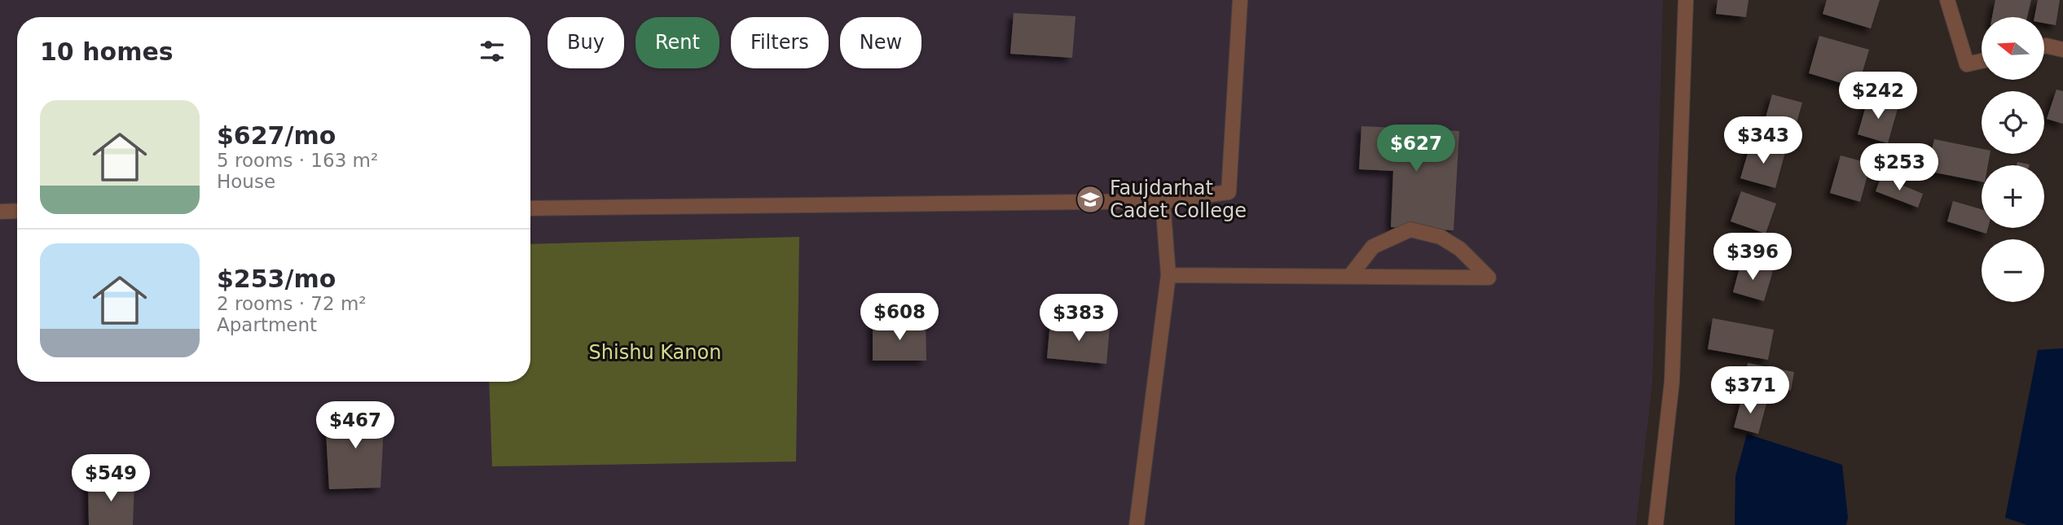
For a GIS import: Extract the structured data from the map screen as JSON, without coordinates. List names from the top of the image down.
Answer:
{
  "parks": ["Shishu Kanon"],
  "places": {
    "school or university": ["Faujdarhat Cadet College"]
  },
  "north": "left",
  "page": {
    "map_buttons": ["+", "−"],
    "chip": [
      "Buy",
      "Rent",
      "Filters",
      "New"
    ],
    "heading": "10 homes",
    "price": [
      "$242",
      "$343",
      "$627",
      "$253",
      "$396",
      "$608",
      "$383",
      "$371",
      "$467",
      "$549"
    ],
    "list": [
      {
        "name": "$627/mo",
        "note": "5 rooms · 163 m² · House"
      },
      {
        "name": "$253/mo",
        "note": "2 rooms · 72 m² · Apartment"
      }
    ]
  }
}
